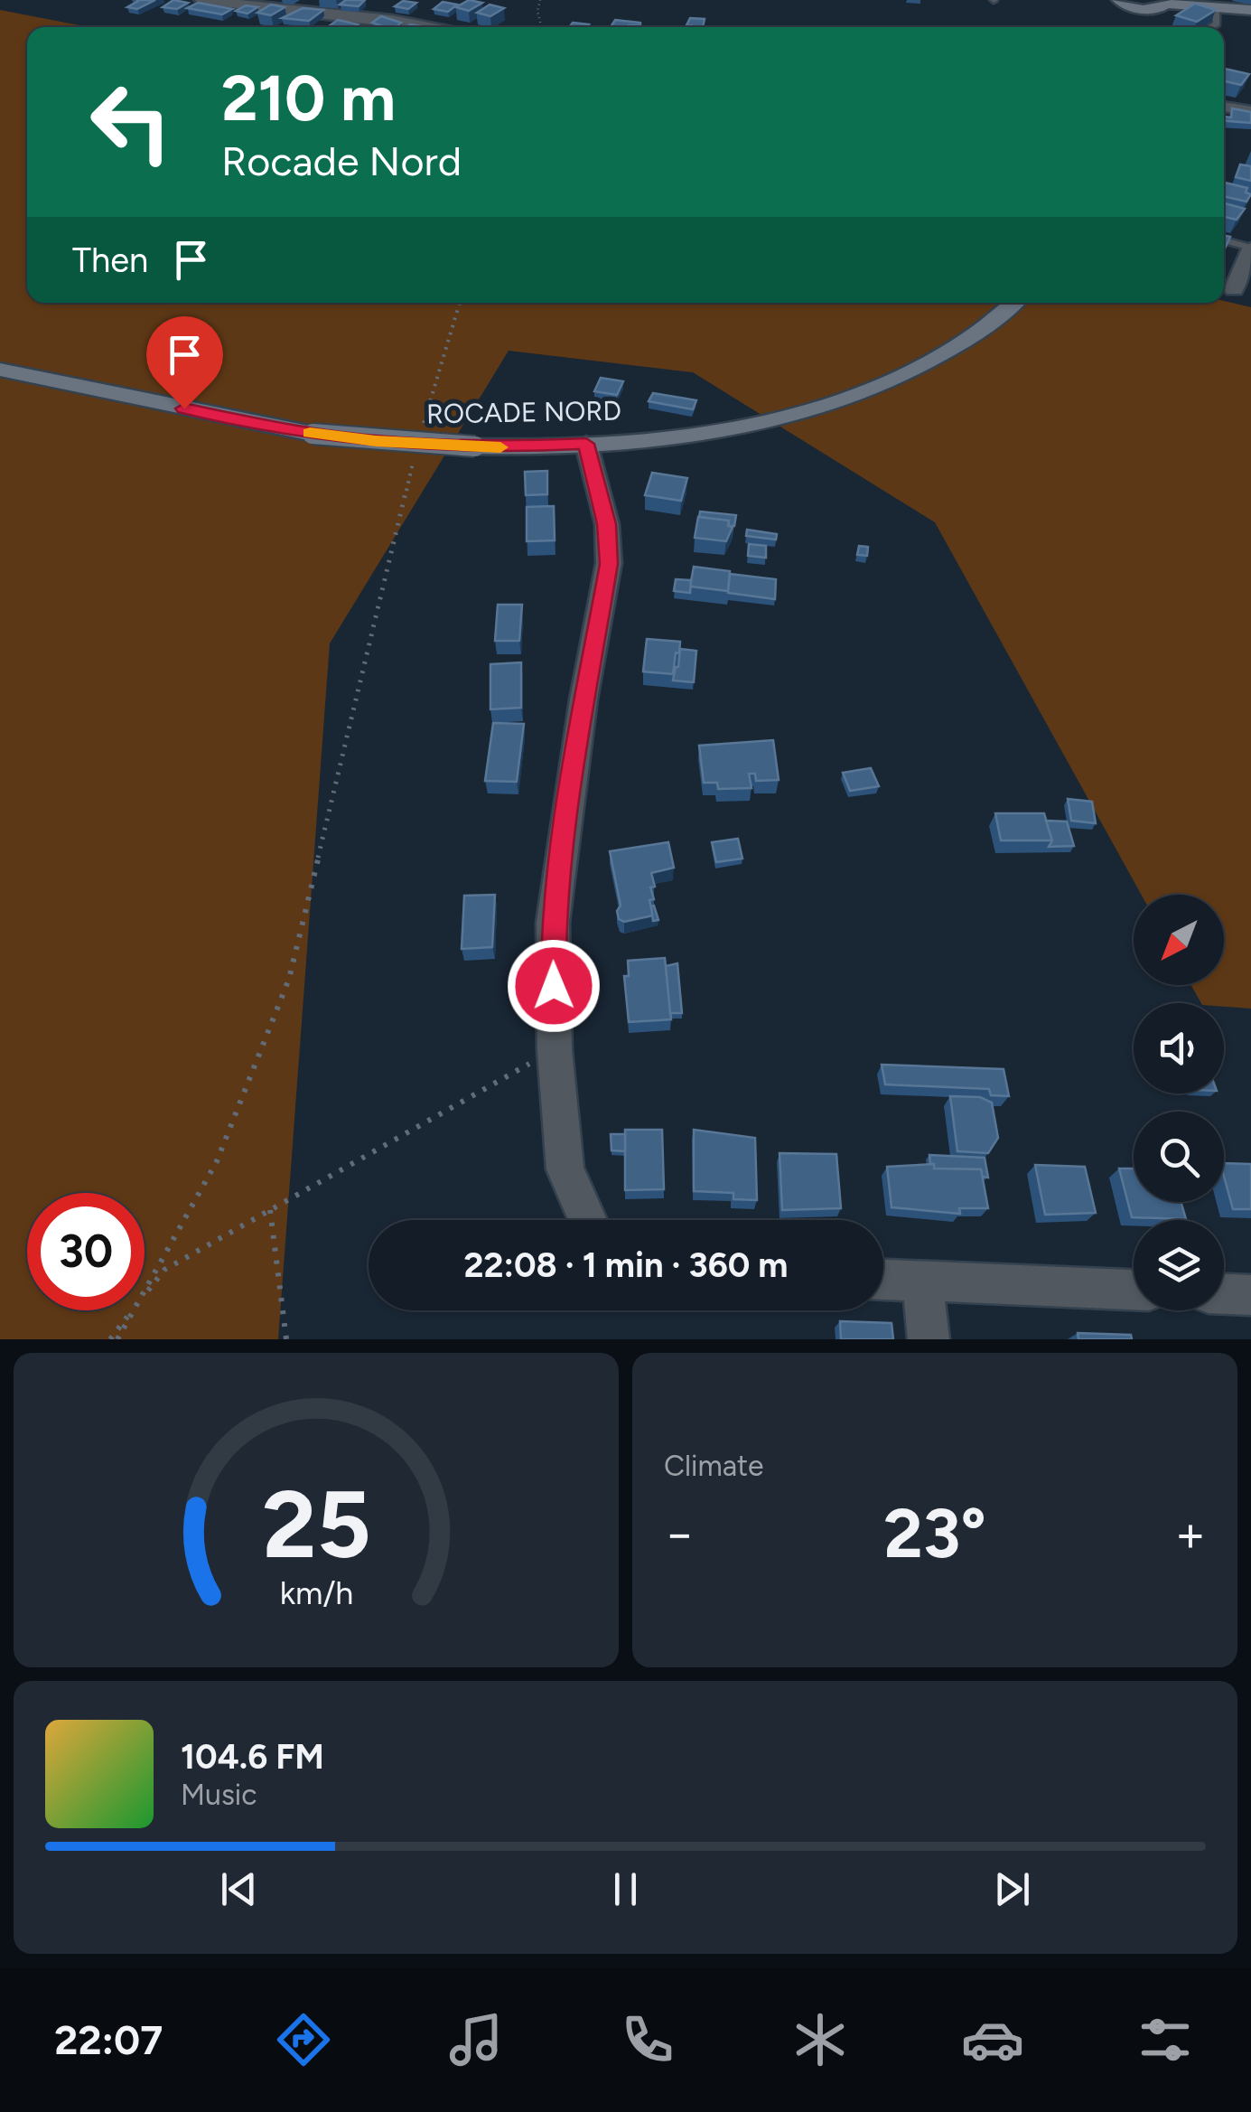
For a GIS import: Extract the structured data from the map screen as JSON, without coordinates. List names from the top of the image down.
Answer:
{
  "streets": {
    "main road": ["ROCADE NORD"]
  },
  "north": "bottom left",
  "page": {
    "turn": ["210 m", "Rocade Nord"],
    "then": "Then",
    "limit": "30",
    "trip": "22:08 · 1 min · 360 m",
    "tile": "Climate",
    "heat": ["−", "23°", "+"],
    "song": ["104.6 FM", "Music"],
    "tabs": "22:07",
    "gauge": ["25", "km/h"]
  }
}
